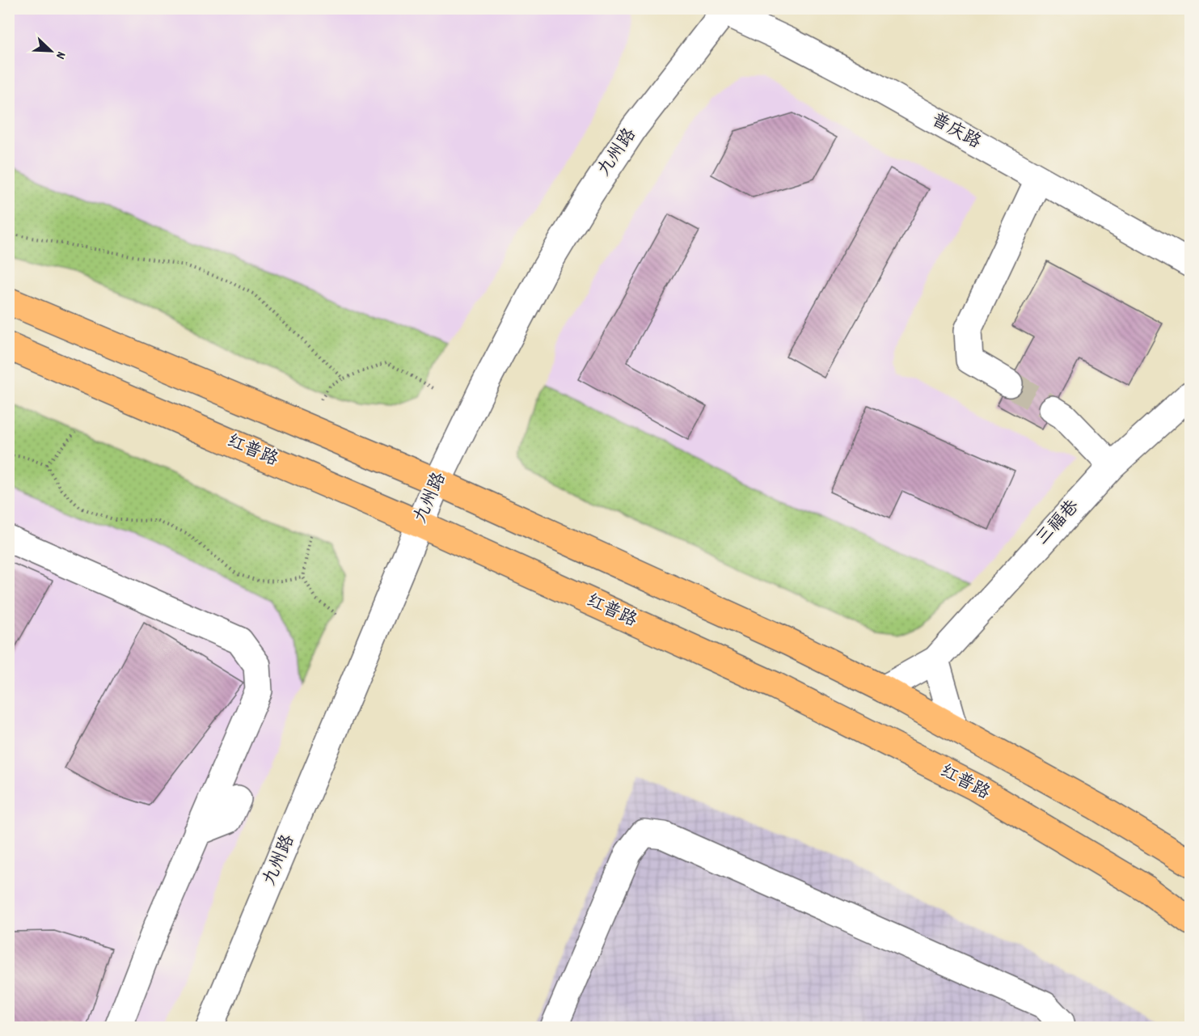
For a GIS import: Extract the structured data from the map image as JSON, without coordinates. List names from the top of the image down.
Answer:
{
  "streets": {
    "main road": ["红普路"],
    "street": ["普庆路", "九州路", "三福巷"]
  },
  "crossings": [
    ["普庆路", "九州路"],
    ["九州路", "红普路"]
  ],
  "north": "bottom right"
}
